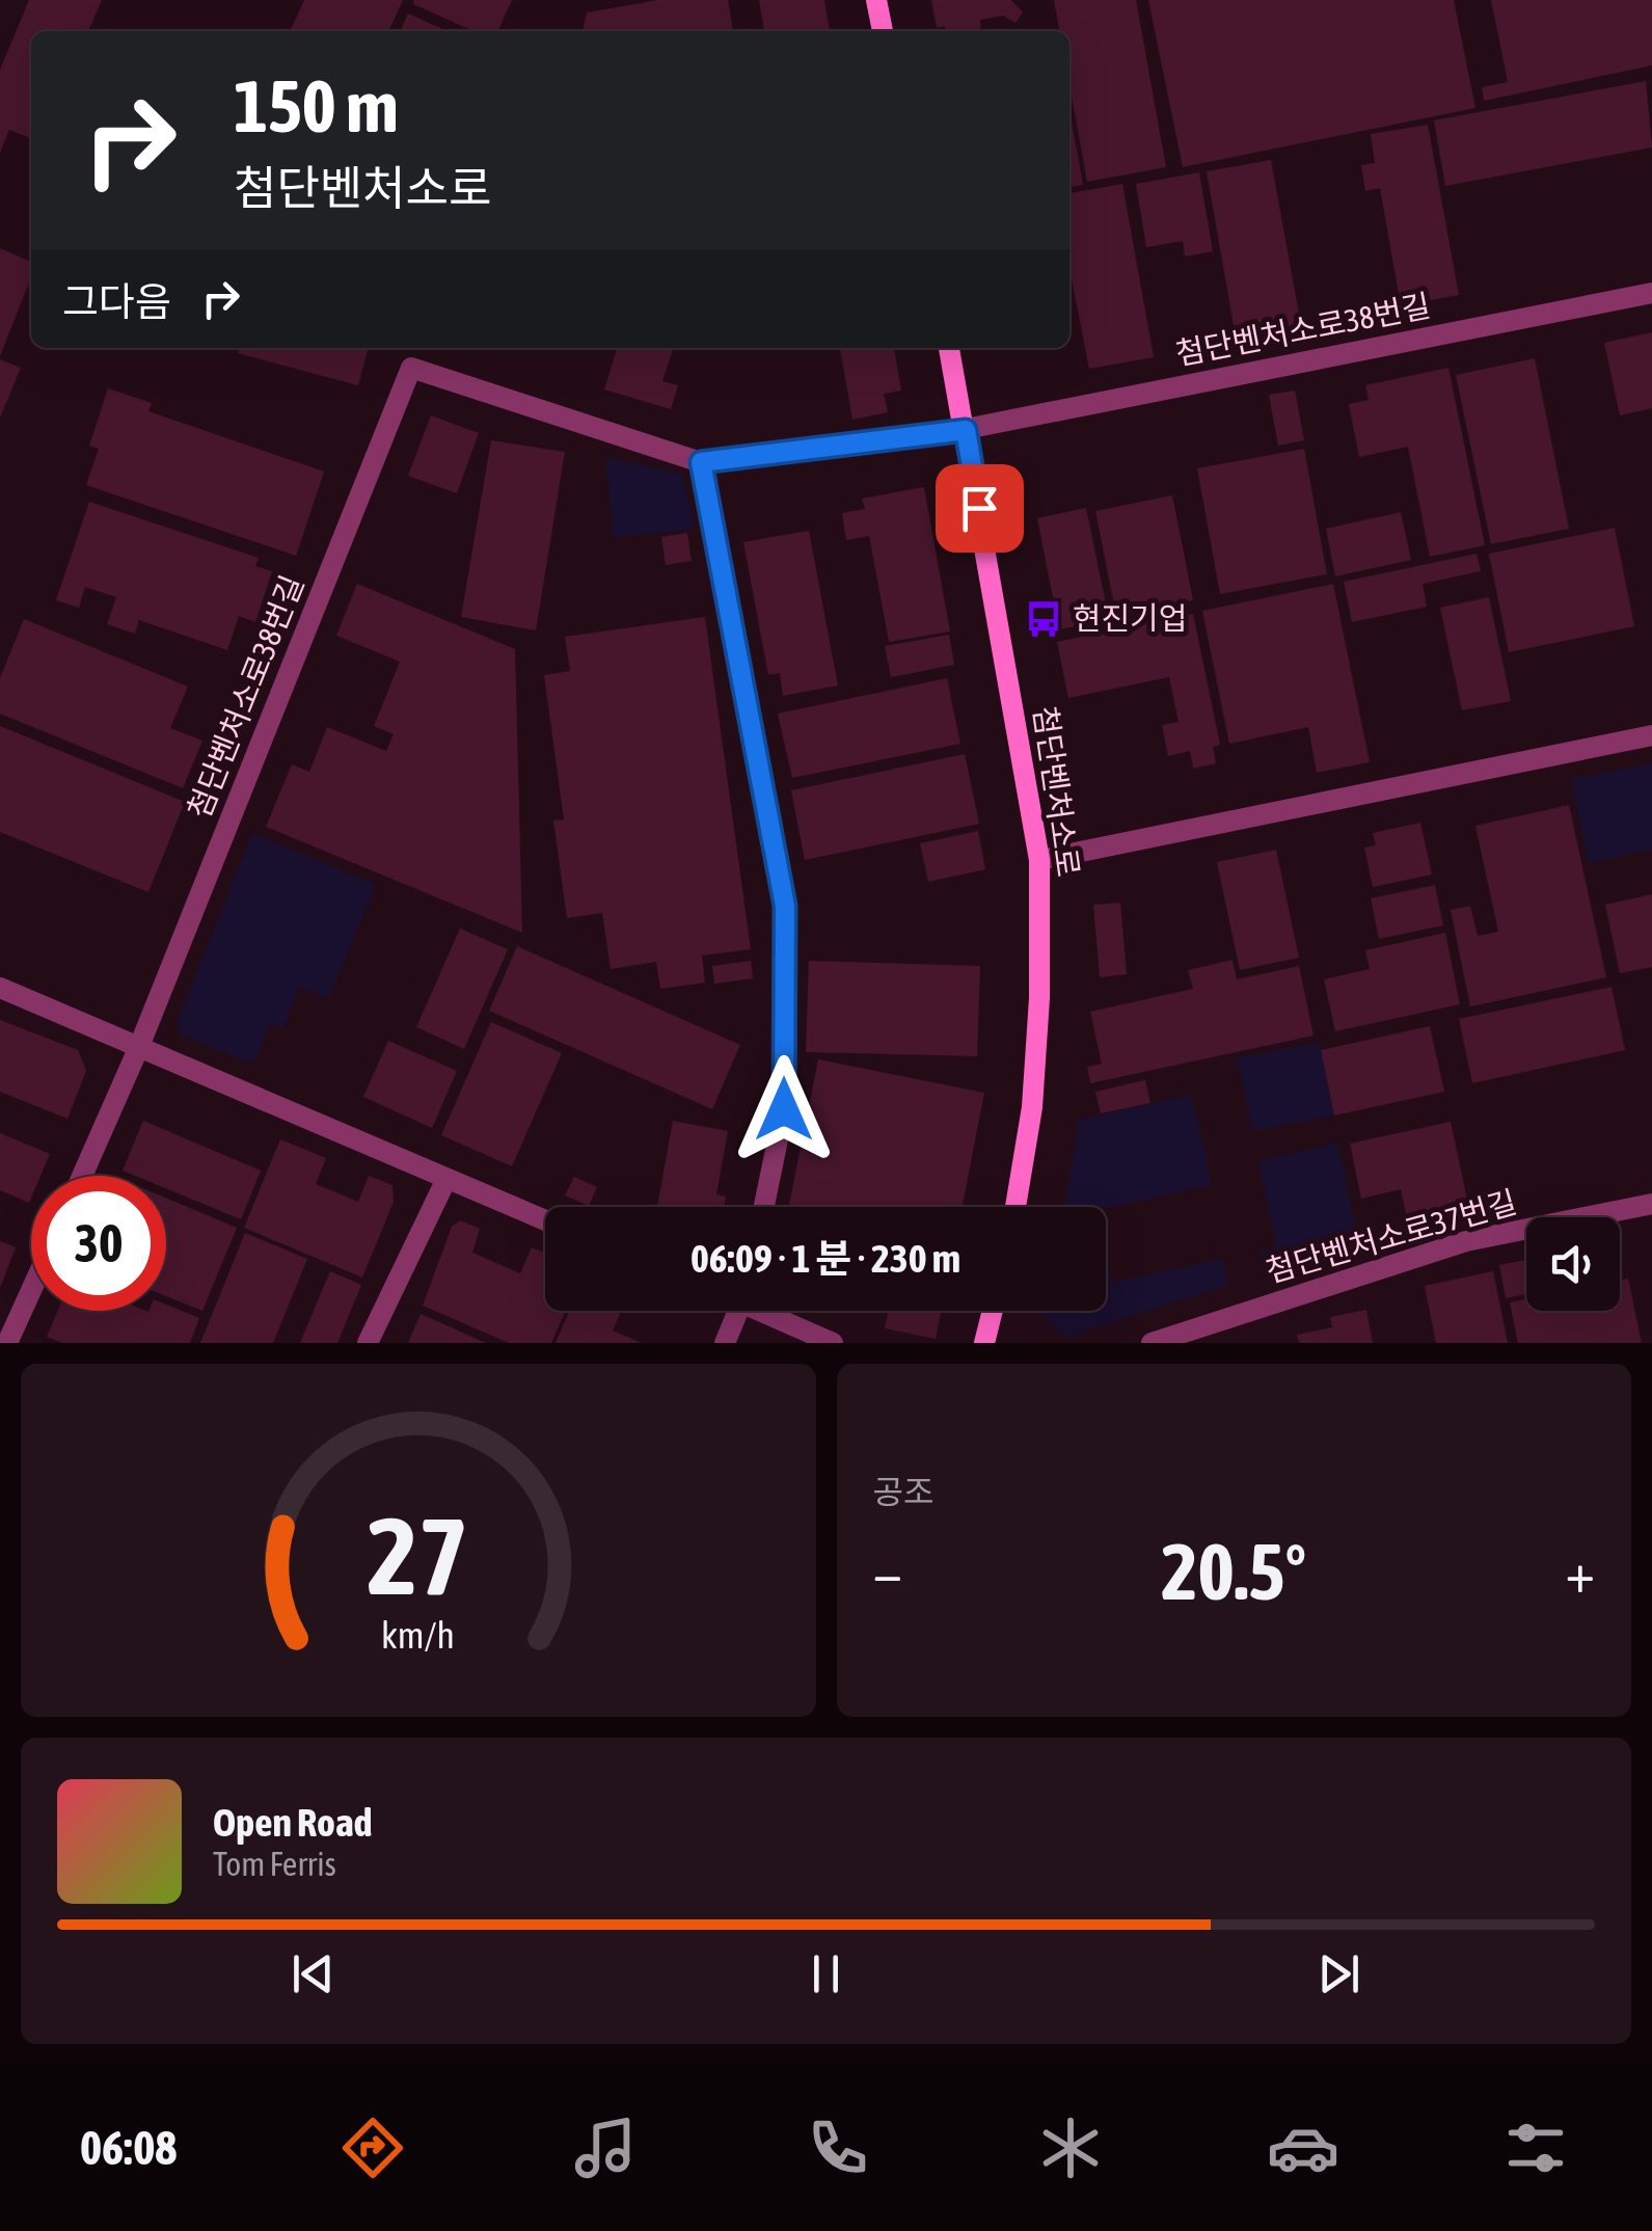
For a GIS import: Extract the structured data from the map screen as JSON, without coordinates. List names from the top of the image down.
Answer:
{
  "streets": {
    "street": ["첨단벤처소로38번길", "첨단벤처소로", "첨단벤처소로37번길"]
  },
  "crossings": [
    ["첨단벤처소로38번길", "첨단벤처소로"]
  ],
  "places": {
    "bus stop": ["현진기업"]
  },
  "page": {
    "turn": ["150 m", "첨단벤처소로"],
    "then": "그다음",
    "limit": "30",
    "trip": "06:09 · 1 분 · 230 m",
    "tile": "공조",
    "heat": ["−", "20.5°", "+"],
    "song": ["Open Road", "Tom Ferris"],
    "tabs": "06:08",
    "gauge": ["27", "km/h"]
  }
}
